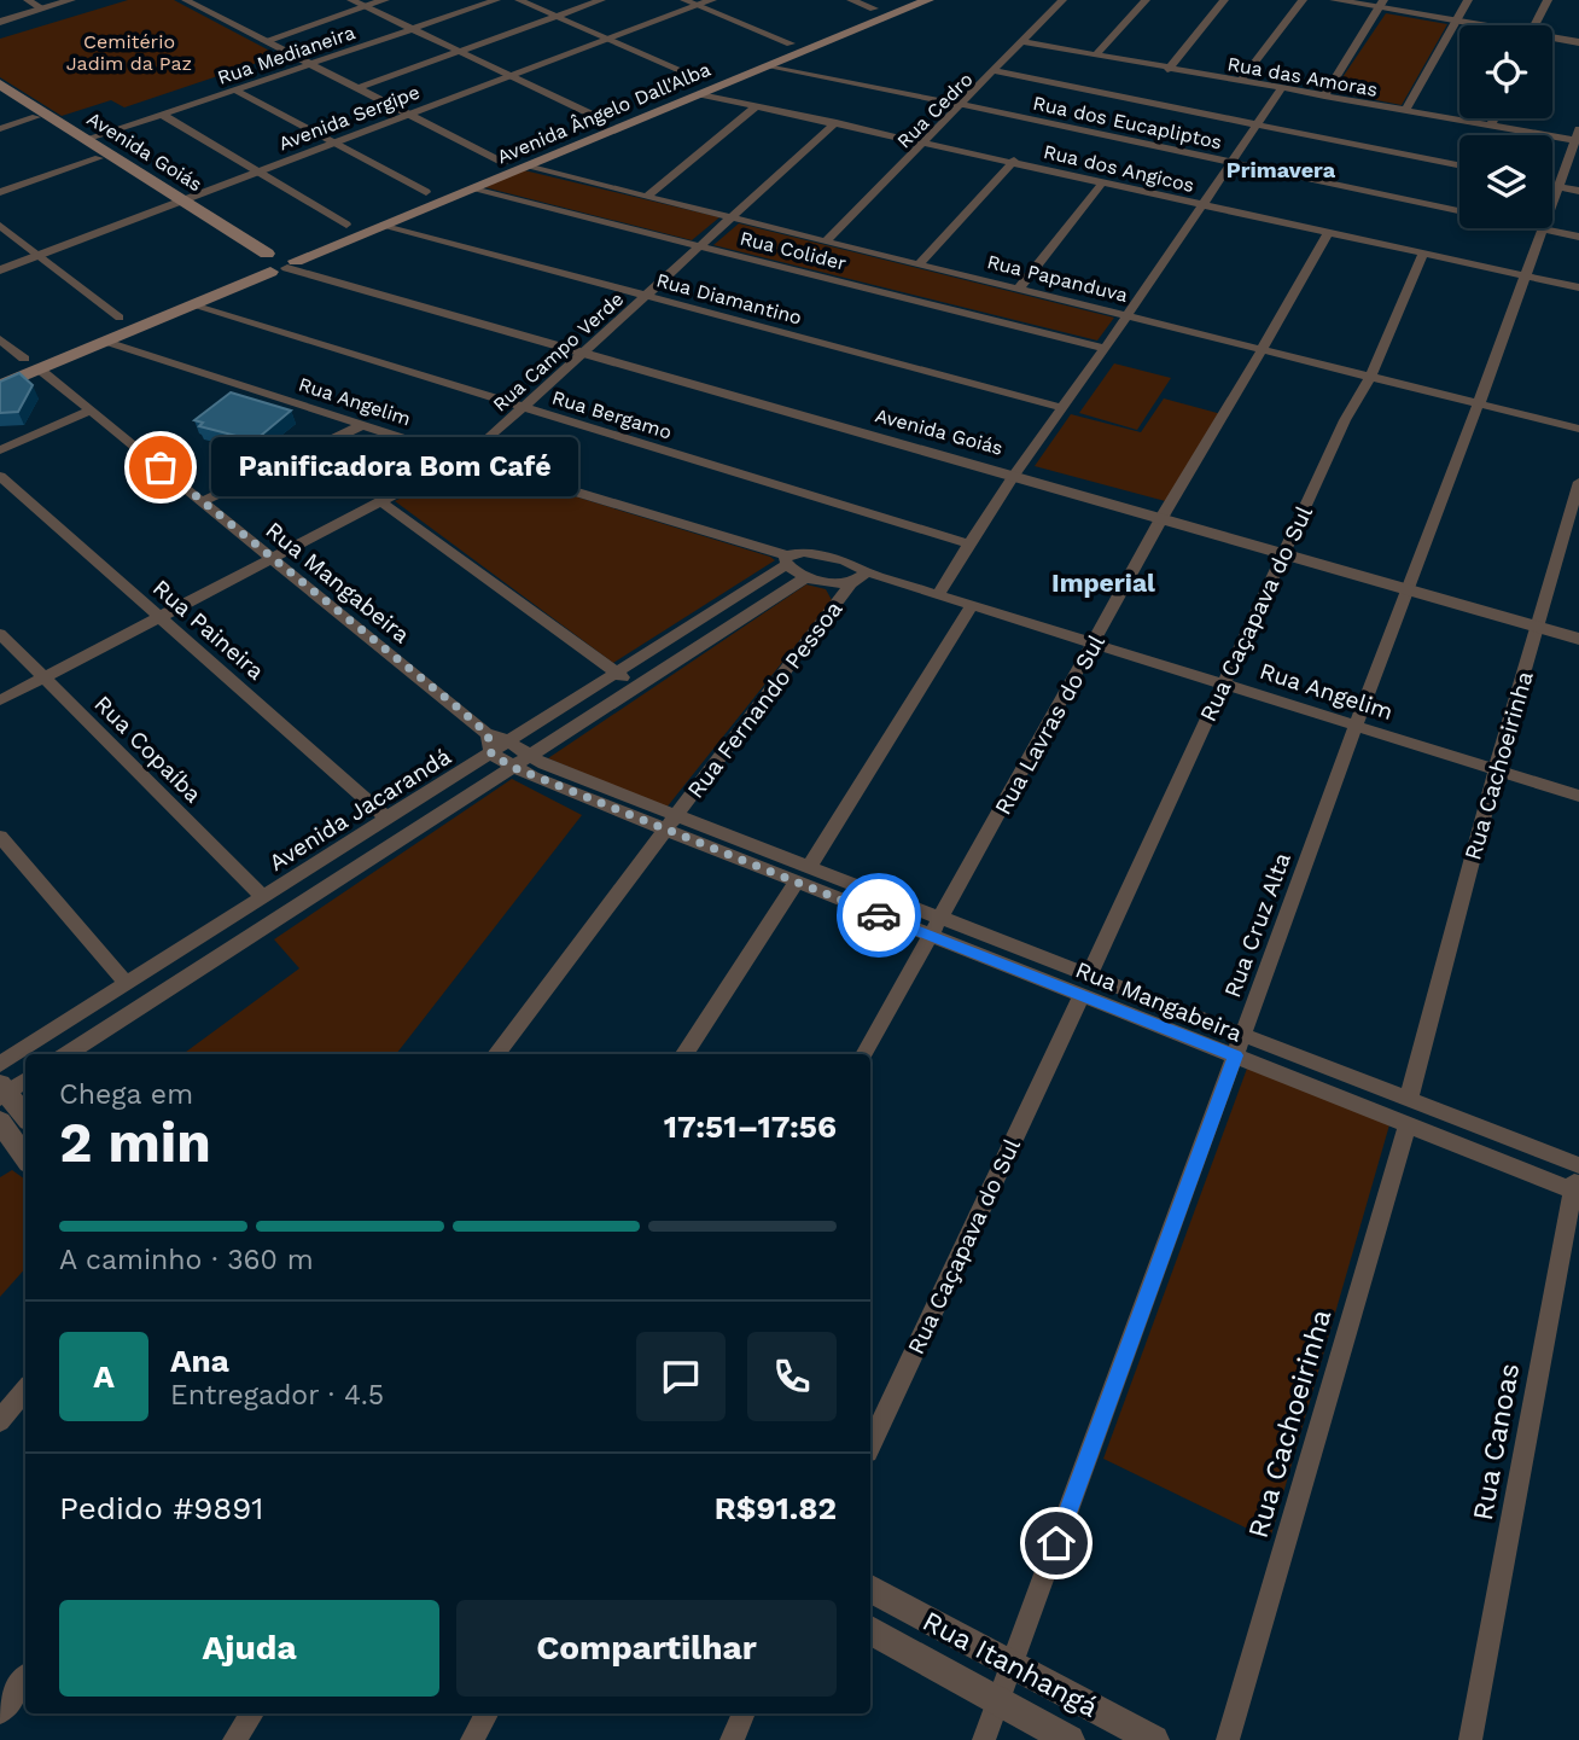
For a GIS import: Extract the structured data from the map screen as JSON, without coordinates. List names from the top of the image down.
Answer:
{
  "streets": {
    "main road": ["Avenida Ângelo Dall'Alba", "Avenida Goiás"],
    "street": [
      "Rua Medianeira",
      "Rua das Amoras",
      "Rua Cedro",
      "Avenida Sergipe",
      "Rua dos Eucapliptos",
      "Rua dos Angicos",
      "Rua Colider",
      "Rua Papanduva",
      "Rua Diamantino",
      "Rua Campo Verde",
      "Rua Angelim",
      "Rua Bergamo",
      "Rua Mangabeira",
      "Rua Caçapava do Sul",
      "Rua Paineira",
      "Rua Fernando Pessoa",
      "Rua Lavras do Sul",
      "Rua Copaíba",
      "Rua Cachoeirinha",
      "Avenida Jacarandá",
      "Rua Cruz Alta",
      "Rua Canoas",
      "Rua Itanhangá"
    ]
  },
  "crossings": [
    ["Rua Medianeira", "Avenida Goiás"],
    ["Rua das Amoras", "Rua Cedro"],
    ["Rua das Amoras", "Rua Cruz Alta"],
    ["Rua Cedro", "Rua dos Eucapliptos"],
    ["Rua Cedro", "Rua dos Angicos"],
    ["Rua Cedro", "Rua Papanduva"],
    ["Avenida Ângelo Dall'Alba", "Rua dos Eucapliptos"],
    ["Avenida Ângelo Dall'Alba", "Avenida Goiás"],
    ["Avenida Ângelo Dall'Alba", "Rua dos Angicos"],
    ["Avenida Ângelo Dall'Alba", "Rua Colider"],
    ["Avenida Ângelo Dall'Alba", "Rua Papanduva"],
    ["Avenida Ângelo Dall'Alba", "Rua Diamantino"],
    ["Avenida Ângelo Dall'Alba", "Rua Angelim"],
    ["Avenida Ângelo Dall'Alba", "Rua Bergamo"],
    ["Avenida Ângelo Dall'Alba", "Rua Mangabeira"],
    ["Avenida Sergipe", "Avenida Goiás"],
    ["Avenida Sergipe", "Rua dos Angicos"],
    ["Rua dos Eucapliptos", "Rua Cruz Alta"],
    ["Avenida Goiás", "Rua Campo Verde"],
    ["Avenida Goiás", "Rua Caçapava do Sul"],
    ["Avenida Goiás", "Rua Lavras do Sul"],
    ["Avenida Goiás", "Rua Cachoeirinha"],
    ["Avenida Goiás", "Rua Cruz Alta"],
    ["Rua dos Angicos", "Rua Campo Verde"],
    ["Rua dos Angicos", "Rua Caçapava do Sul"],
    ["Rua dos Angicos", "Rua Lavras do Sul"],
    ["Rua dos Angicos", "Rua Cruz Alta"],
    ["Rua Colider", "Rua Campo Verde"],
    ["Rua Papanduva", "Rua Campo Verde"],
    ["Rua Papanduva", "Rua Caçapava do Sul"],
    ["Rua Papanduva", "Rua Lavras do Sul"],
    ["Rua Papanduva", "Rua Cruz Alta"],
    ["Rua Diamantino", "Rua Campo Verde"],
    ["Rua Campo Verde", "Rua Angelim"],
    ["Rua Campo Verde", "Rua Bergamo"],
    ["Rua Campo Verde", "Rua Mangabeira"],
    ["Rua Campo Verde", "Rua Paineira"],
    ["Rua Campo Verde", "Rua Copaíba"],
    ["Rua Angelim", "Rua Caçapava do Sul"],
    ["Rua Angelim", "Rua Fernando Pessoa"],
    ["Rua Angelim", "Rua Lavras do Sul"],
    ["Rua Angelim", "Rua Cachoeirinha"],
    ["Rua Angelim", "Avenida Jacarandá"],
    ["Rua Angelim", "Rua Cruz Alta"],
    ["Rua Mangabeira", "Rua Caçapava do Sul"],
    ["Rua Mangabeira", "Rua Fernando Pessoa"],
    ["Rua Mangabeira", "Rua Lavras do Sul"],
    ["Rua Mangabeira", "Rua Cachoeirinha"],
    ["Rua Mangabeira", "Avenida Jacarandá"],
    ["Rua Mangabeira", "Rua Cruz Alta"],
    ["Rua Mangabeira", "Rua Canoas"],
    ["Rua Paineira", "Avenida Jacarandá"],
    ["Rua Copaíba", "Avenida Jacarandá"],
    ["Rua Cruz Alta", "Rua Itanhangá"]
  ],
  "districts": ["Primavera", "Imperial"],
  "parks": ["Cemitério Jadim da Paz"],
  "places": ["Panificadora Bom Café"],
  "page": {
    "bubble": "Panificadora Bom Café",
    "heading": ["2 min", "Chega em", "17:51–17:56"],
    "panel": [
      "Ana",
      "Entregador · 4.5",
      "Pedido #9891",
      "R$91.82"
    ],
    "bar": "A caminho · 360 m",
    "round": "A",
    "buttons": ["Ajuda", "Compartilhar"]
  }
}
